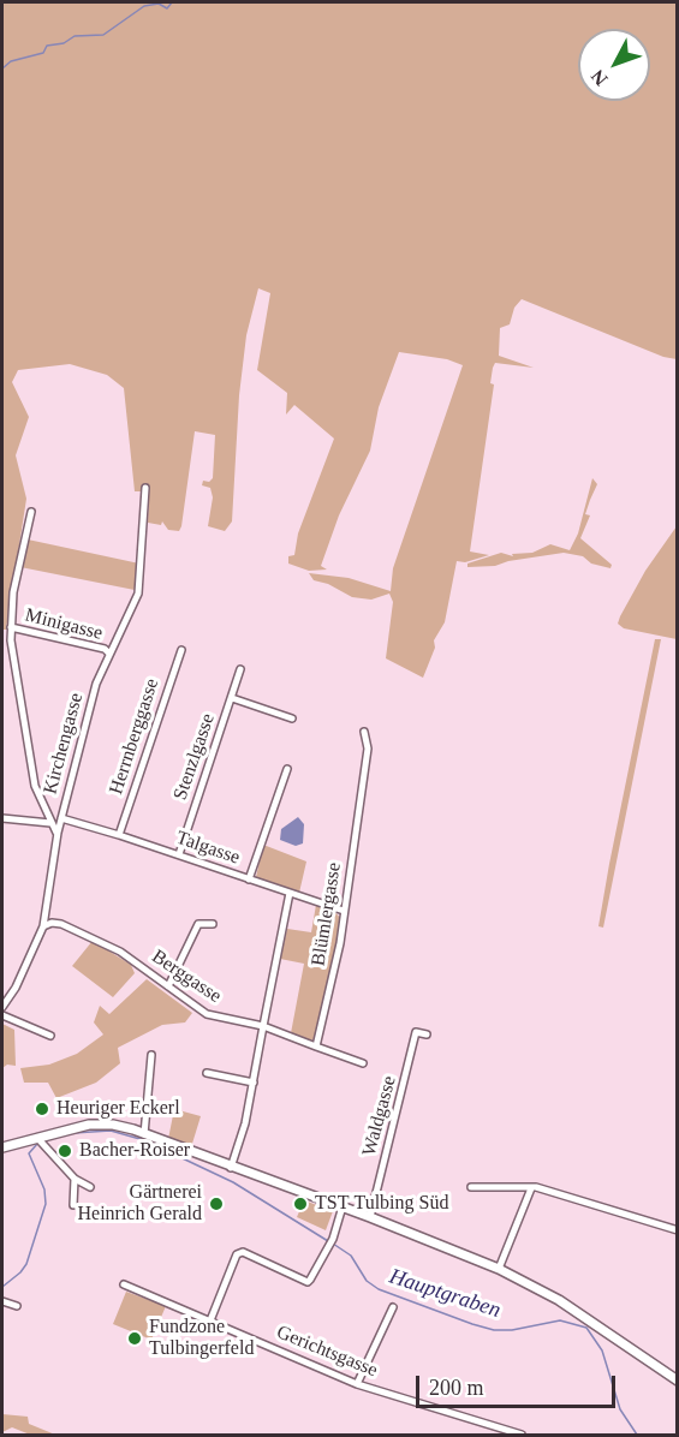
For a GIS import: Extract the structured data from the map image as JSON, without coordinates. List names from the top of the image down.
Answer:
{
  "streets": {
    "street": [
      "Minigasse",
      "Herrnberggasse",
      "Kirchengasse",
      "Stenzlgasse",
      "Talgasse",
      "Blümlergasse",
      "Berggasse",
      "Waldgasse",
      "Gerichtsgasse"
    ]
  },
  "crossings": [
    ["Minigasse", "Kirchengasse"],
    ["Herrnberggasse", "Talgasse"],
    ["Kirchengasse", "Talgasse"],
    ["Kirchengasse", "Berggasse"],
    ["Stenzlgasse", "Talgasse"],
    ["Talgasse", "Blümlergasse"]
  ],
  "water": ["Hauptgraben"],
  "places": [
    "Heuriger Eckerl",
    "Bacher-Roiser",
    "Gärtnerei Heinrich Gerald",
    "TST Tulbing Süd",
    "Fundzone Tulbingerfeld"
  ],
  "scale_bar": "200 m",
  "north": "bottom left"
}
